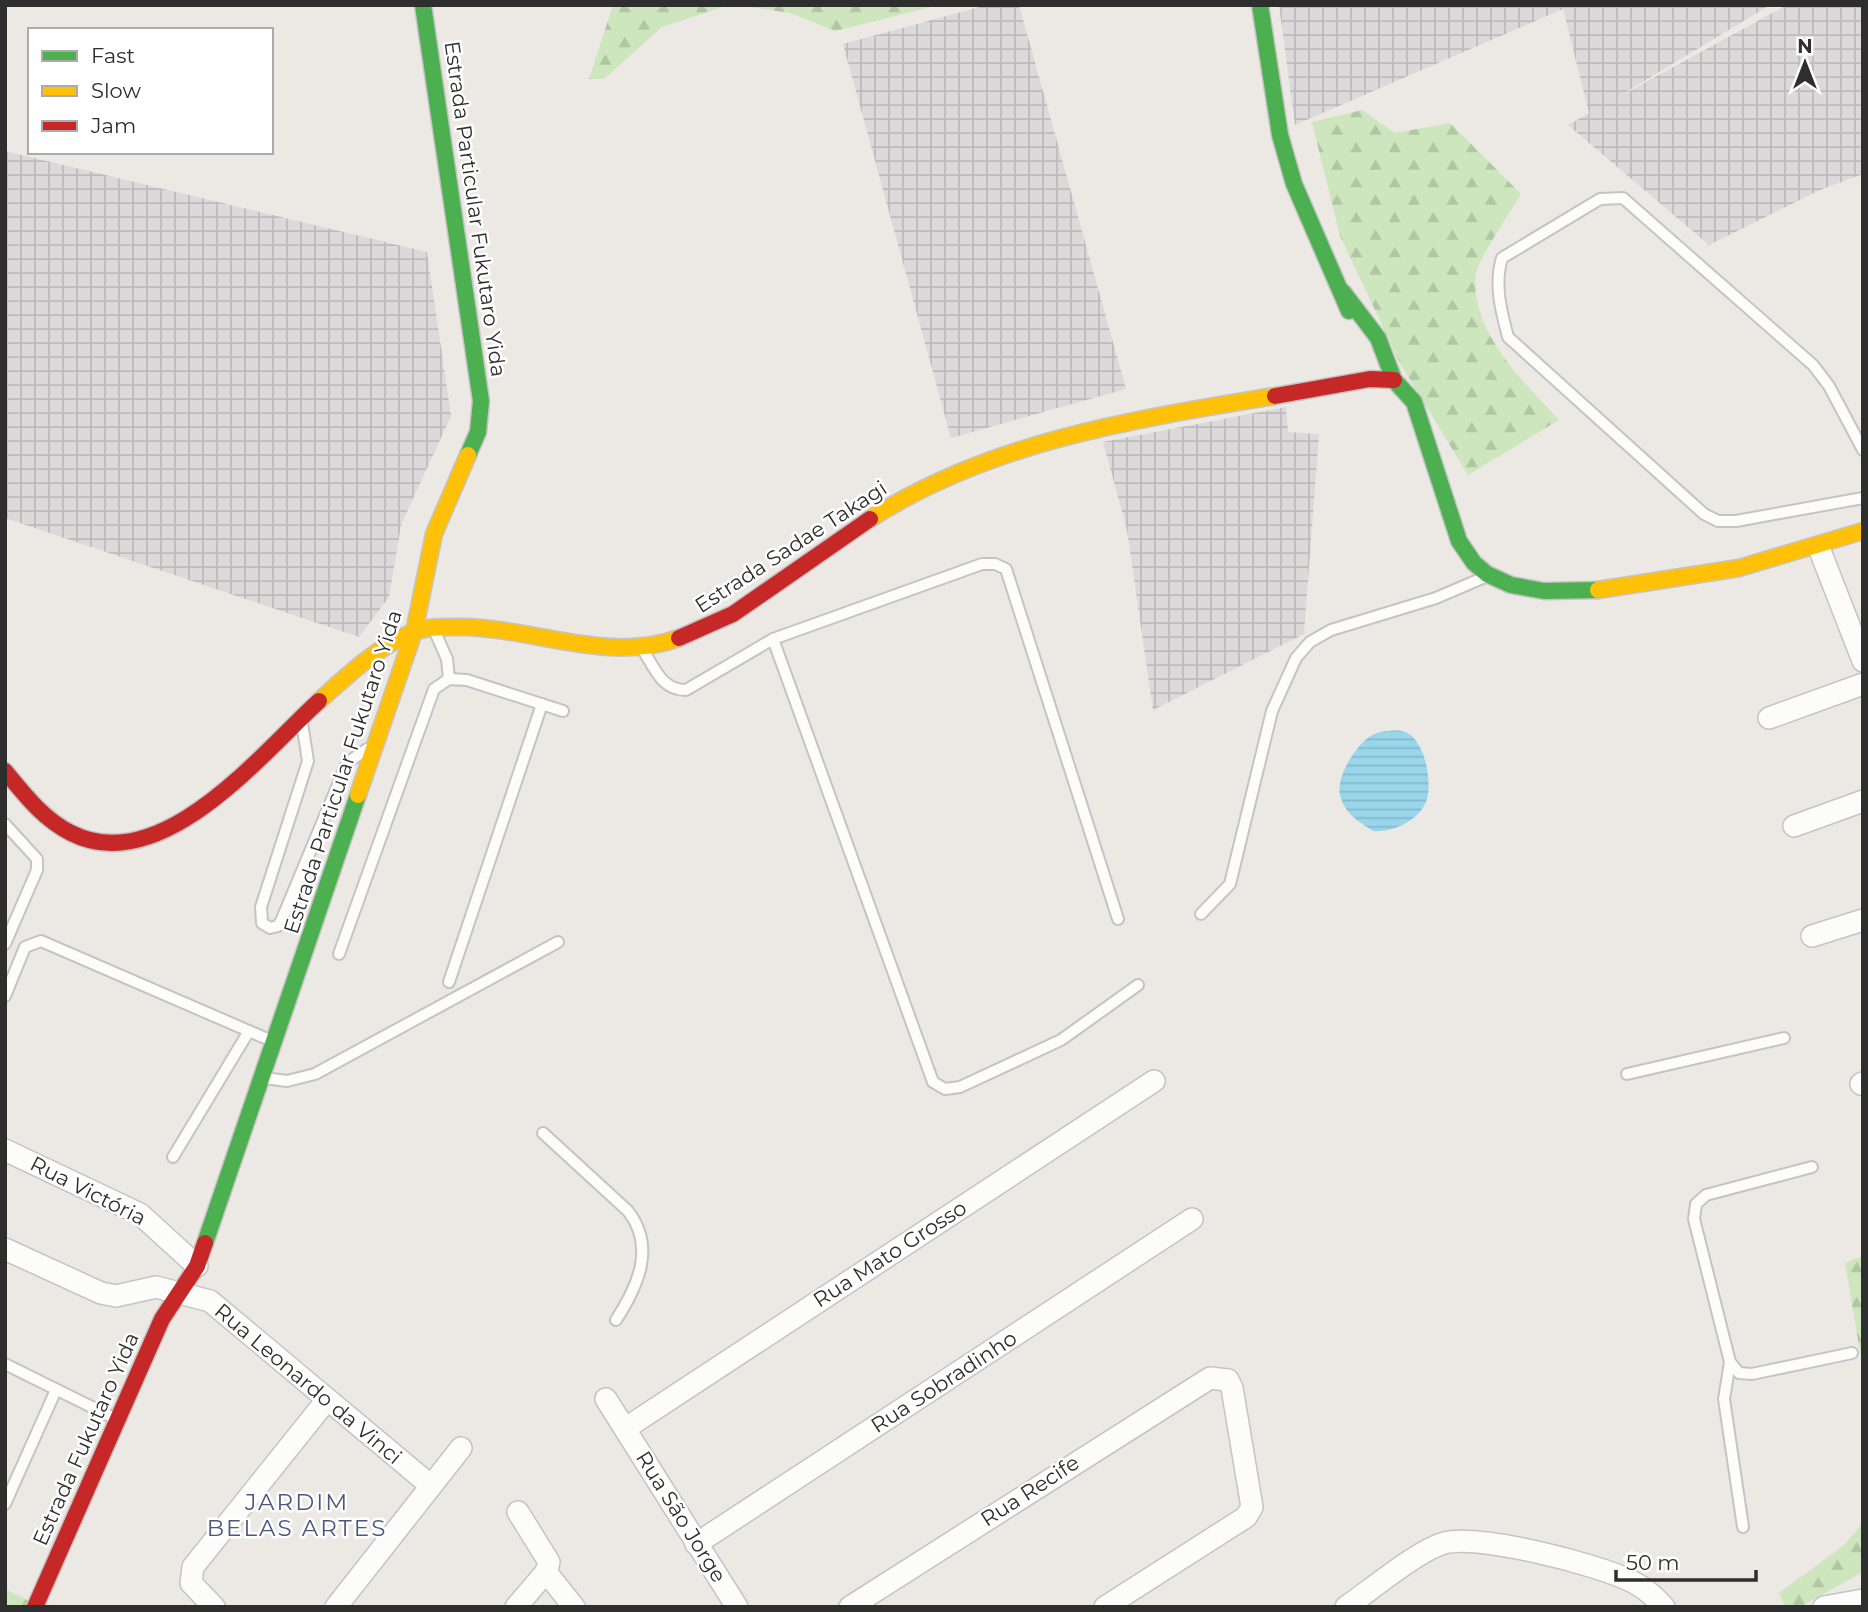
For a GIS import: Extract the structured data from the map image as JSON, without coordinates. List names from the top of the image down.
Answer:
{
  "streets": {
    "street": [
      "Estrada Particular Fukutaro Yida",
      "Estrada Sadae Takagi",
      "Rua Victória",
      "Rua Mato Grosso",
      "Rua Sobradinho",
      "Rua Leonardo da Vinci",
      "Estrada Fukutaro Yida",
      "Rua Recife",
      "Rua São Jorge"
    ]
  },
  "crossings": [
    ["Estrada Particular Fukutaro Yida", "Estrada Sadae Takagi"],
    ["Estrada Particular Fukutaro Yida", "Rua Victória"],
    ["Estrada Particular Fukutaro Yida", "Rua Leonardo da Vinci"],
    ["Estrada Particular Fukutaro Yida", "Estrada Fukutaro Yida"],
    ["Rua Mato Grosso", "Rua São Jorge"],
    ["Rua Sobradinho", "Rua São Jorge"],
    ["Rua Leonardo da Vinci", "Estrada Fukutaro Yida"]
  ],
  "districts": ["JARDIM BELAS ARTES"],
  "legend": ["Fast", "Slow", "Jam"],
  "scale_bar": "50 m",
  "north": "top"
}
